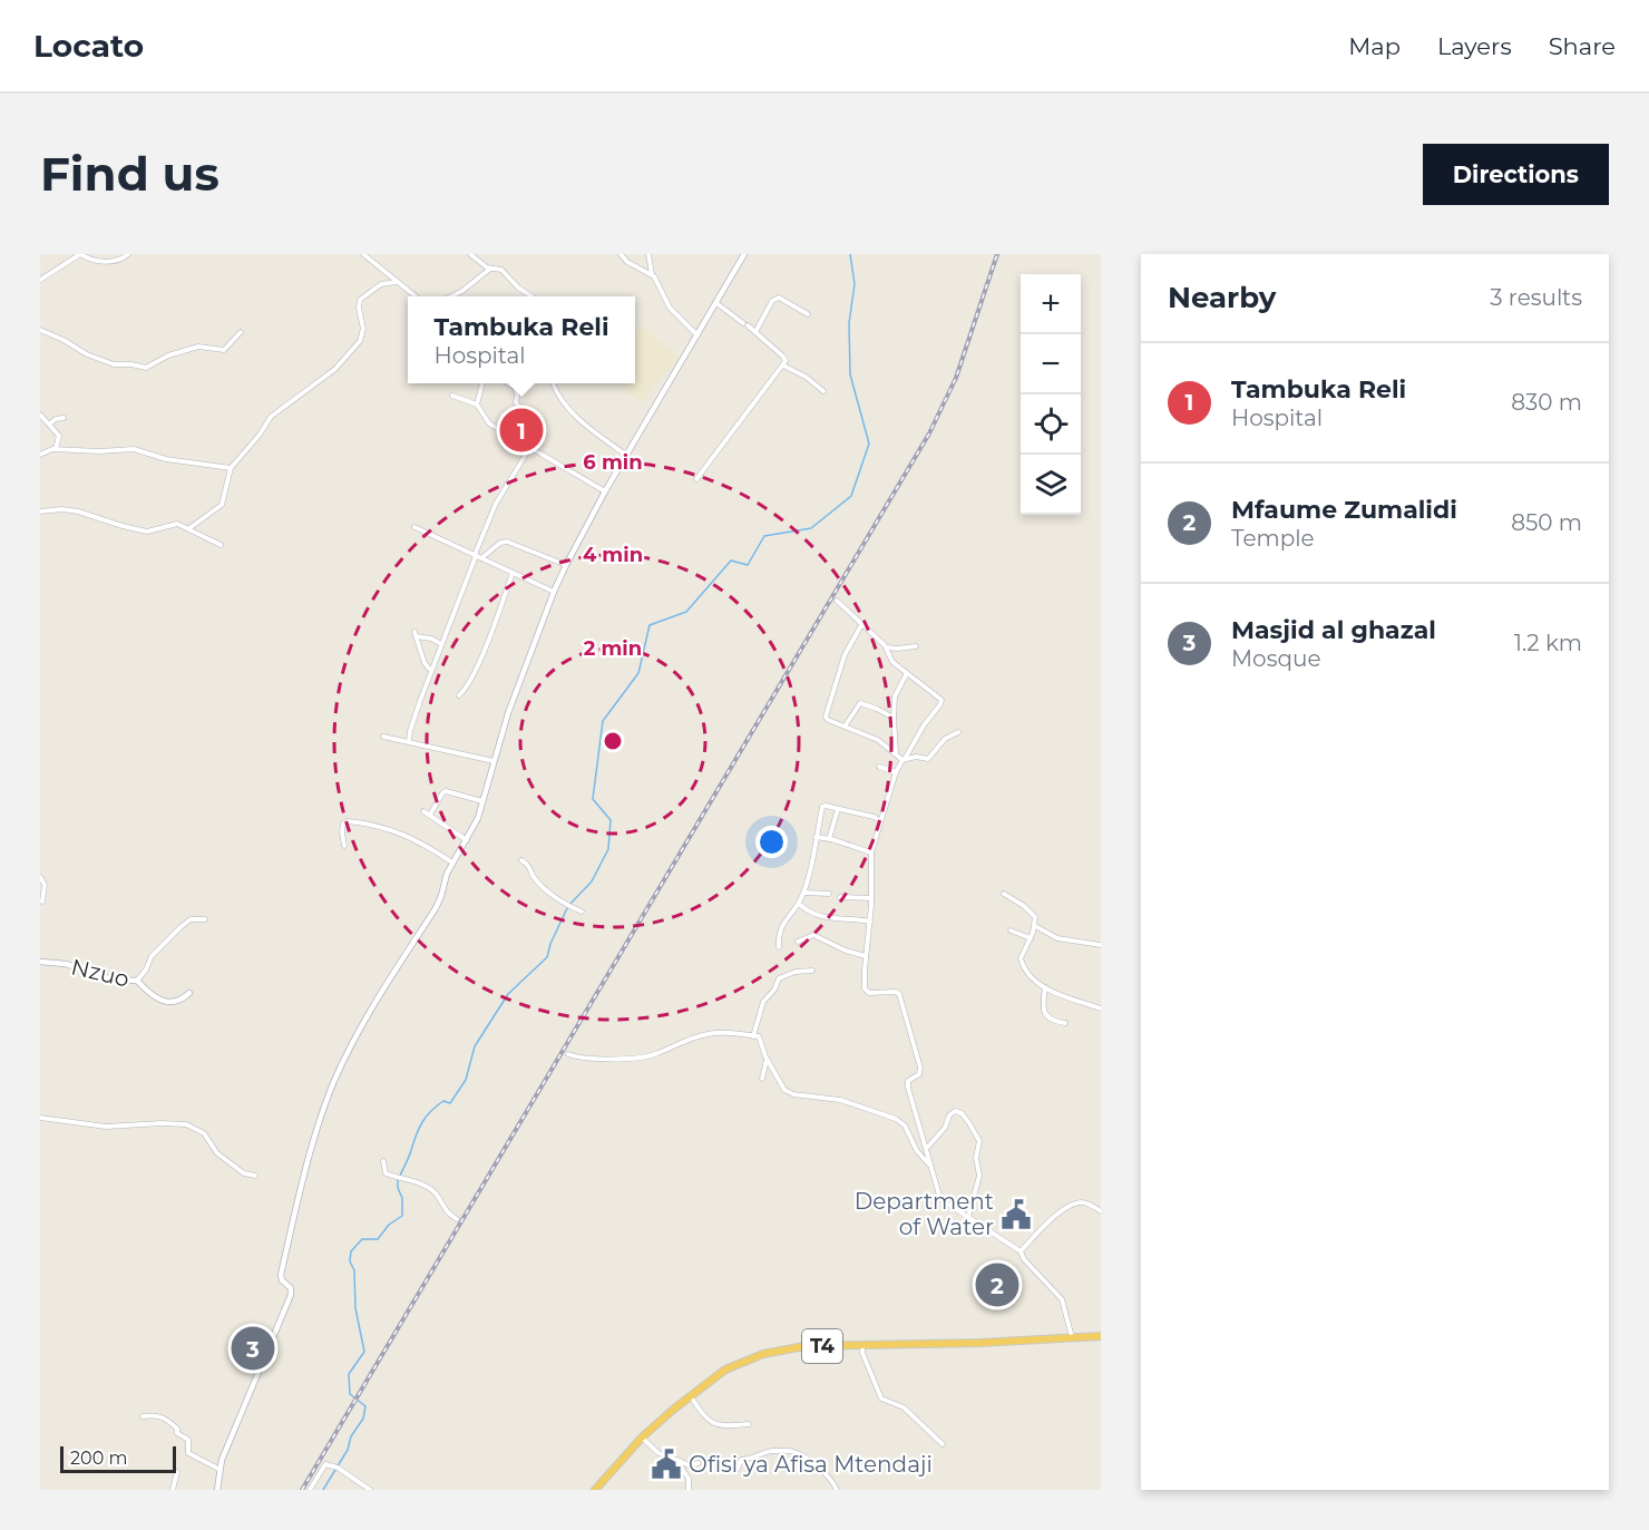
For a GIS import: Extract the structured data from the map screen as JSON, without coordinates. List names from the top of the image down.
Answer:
{
  "streets": {
    "highway": ["T4"],
    "street": ["Nzuo"]
  },
  "places": {
    "public building": ["Department of Water", "Ofisi ya Afisa Mtendaji"]
  },
  "scale_bar": "200 m",
  "page": {
    "header": "Locato",
    "nav": ["Map", "Layers", "Share"],
    "buttons": "Directions",
    "title": "Find us",
    "heading": ["Nearby", "3 results"],
    "map_buttons": ["+", "−"],
    "popup": ["Tambuka Reli", "Hospital"],
    "list": [
      {
        "mark": "1",
        "name": "Tambuka Reli",
        "note": "Hospital",
        "value": "830 m"
      },
      {
        "mark": "2",
        "name": "Mfaume Zumalidi",
        "note": "Temple",
        "value": "850 m"
      },
      {
        "mark": "3",
        "name": "Masjid al ghazal",
        "note": "Mosque",
        "value": "1.2 km"
      }
    ],
    "pins": ["1", "2", "3"],
    "scale": "200 m"
  },
  "rings": ["6 min", "4 min", "2 min"]
}
